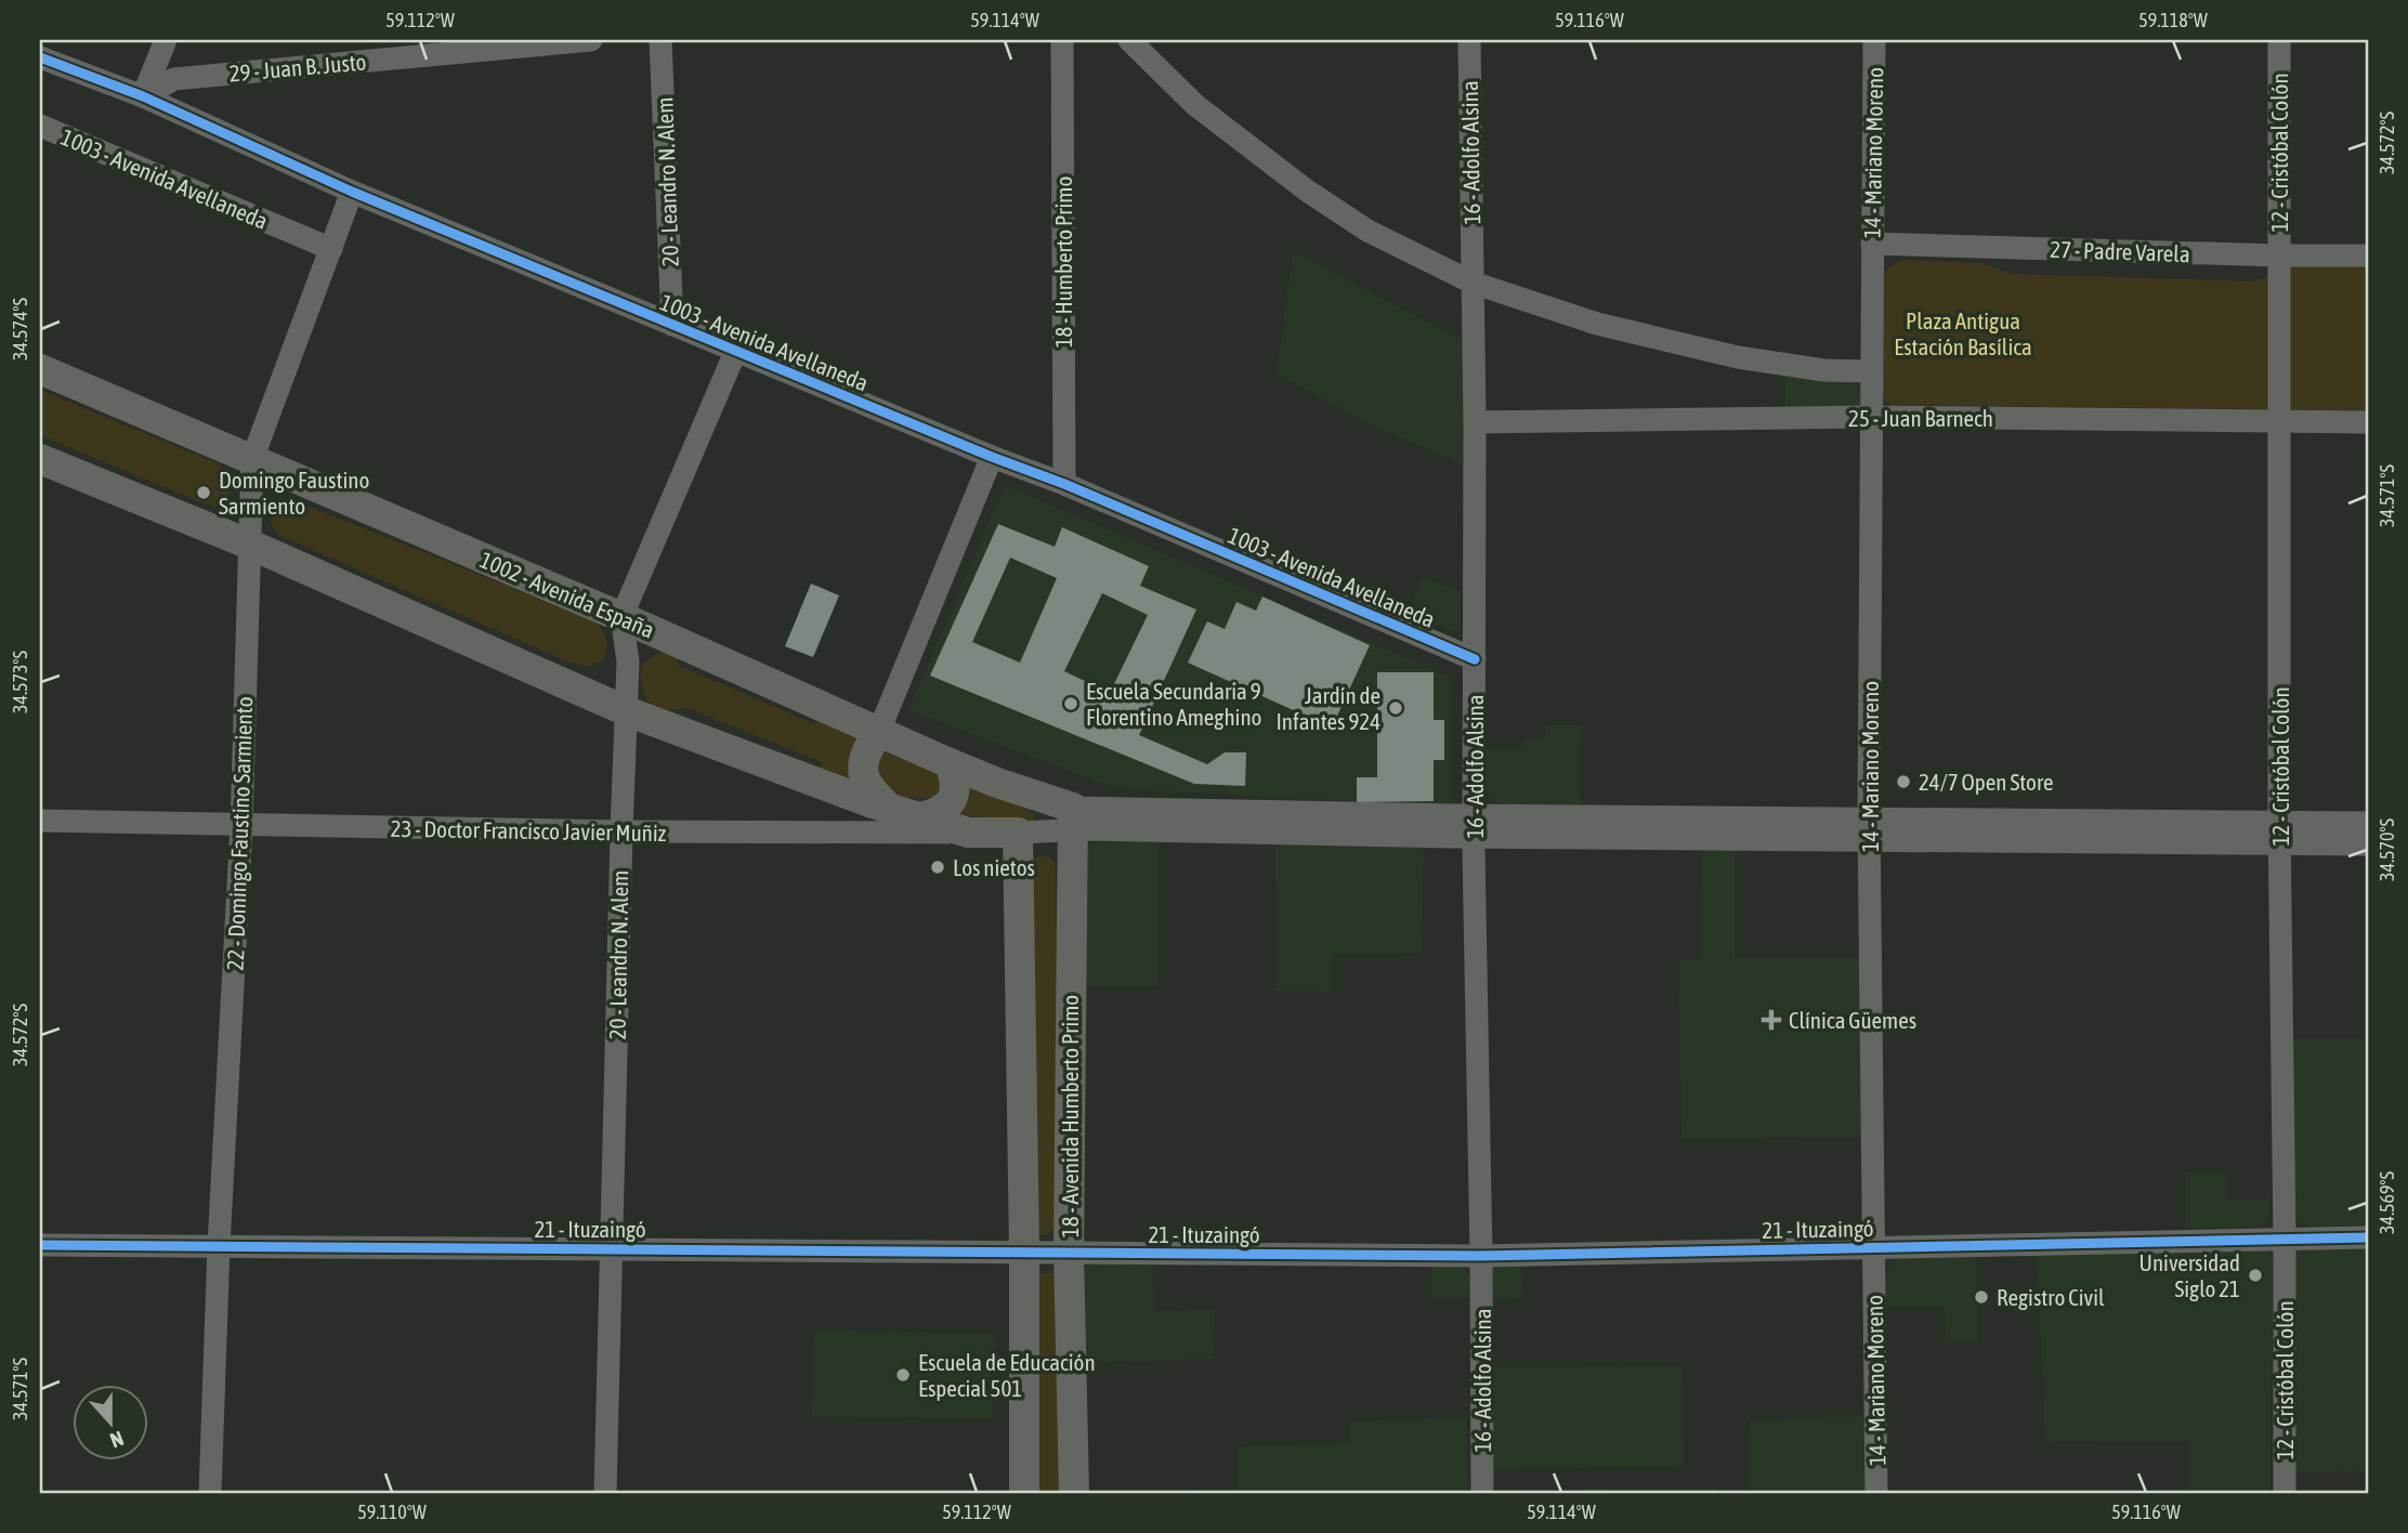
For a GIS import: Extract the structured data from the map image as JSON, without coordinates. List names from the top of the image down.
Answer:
{
  "streets": {
    "main road": ["1002 - Avenida España", "23 - Doctor Francisco Javier Muñiz", "18 - Avenida Humberto Primo"],
    "street": [
      "29 - Juan B. Justo",
      "16 - Adolfo Alsina",
      "14 - Mariano Moreno",
      "12 - Cristóbal Colón",
      "1003 - Avenida Avellaneda",
      "20 - Leandro N. Alem",
      "27 - Padre Varela",
      "18 - Humberto Primo",
      "25 - Juan Barnech",
      "22 - Domingo Faustino Sarmiento",
      "21 - Ituzaingó"
    ]
  },
  "crossings": [
    ["29 - Juan B. Justo", "1003 - Avenida Avellaneda"],
    ["16 - Adolfo Alsina", "1003 - Avenida Avellaneda"],
    ["16 - Adolfo Alsina", "25 - Juan Barnech"],
    ["16 - Adolfo Alsina", "21 - Ituzaingó"],
    ["14 - Mariano Moreno", "27 - Padre Varela"],
    ["14 - Mariano Moreno", "25 - Juan Barnech"],
    ["14 - Mariano Moreno", "21 - Ituzaingó"],
    ["12 - Cristóbal Colón", "27 - Padre Varela"],
    ["12 - Cristóbal Colón", "25 - Juan Barnech"],
    ["12 - Cristóbal Colón", "21 - Ituzaingó"],
    ["1003 - Avenida Avellaneda", "20 - Leandro N. Alem"],
    ["1003 - Avenida Avellaneda", "18 - Humberto Primo"],
    ["1003 - Avenida Avellaneda", "22 - Domingo Faustino Sarmiento"],
    ["20 - Leandro N. Alem", "1002 - Avenida España"],
    ["20 - Leandro N. Alem", "23 - Doctor Francisco Javier Muñiz"],
    ["20 - Leandro N. Alem", "21 - Ituzaingó"],
    ["1002 - Avenida España", "22 - Domingo Faustino Sarmiento"],
    ["1002 - Avenida España", "18 - Avenida Humberto Primo"],
    ["23 - Doctor Francisco Javier Muñiz", "22 - Domingo Faustino Sarmiento"],
    ["23 - Doctor Francisco Javier Muñiz", "18 - Avenida Humberto Primo"],
    ["22 - Domingo Faustino Sarmiento", "21 - Ituzaingó"],
    ["18 - Avenida Humberto Primo", "21 - Ituzaingó"]
  ],
  "parks": ["Plaza Antigua Estación Basílica"],
  "places": {
    "other": [
      "Domingo Faustino Sarmiento",
      "Escuela Secundaria 9 Florentino Ameghino",
      "Jardín de Infantes 924",
      "24/7 Open Store",
      "Los nietos",
      "Universidad Siglo 21",
      "Registro Civil",
      "Escuela de Educación Especial 501"
    ],
    "health": ["Clínica Güemes"]
  },
  "north": "bottom",
  "coordinates": [
    "59.112°W",
    "59.114°W",
    "59.116°W",
    "59.118°W",
    "34.572°S",
    "34.574°S",
    "34.571°S",
    "34.573°S",
    "34.570°S",
    "34.569°S",
    "59.110°W"
  ]
}
